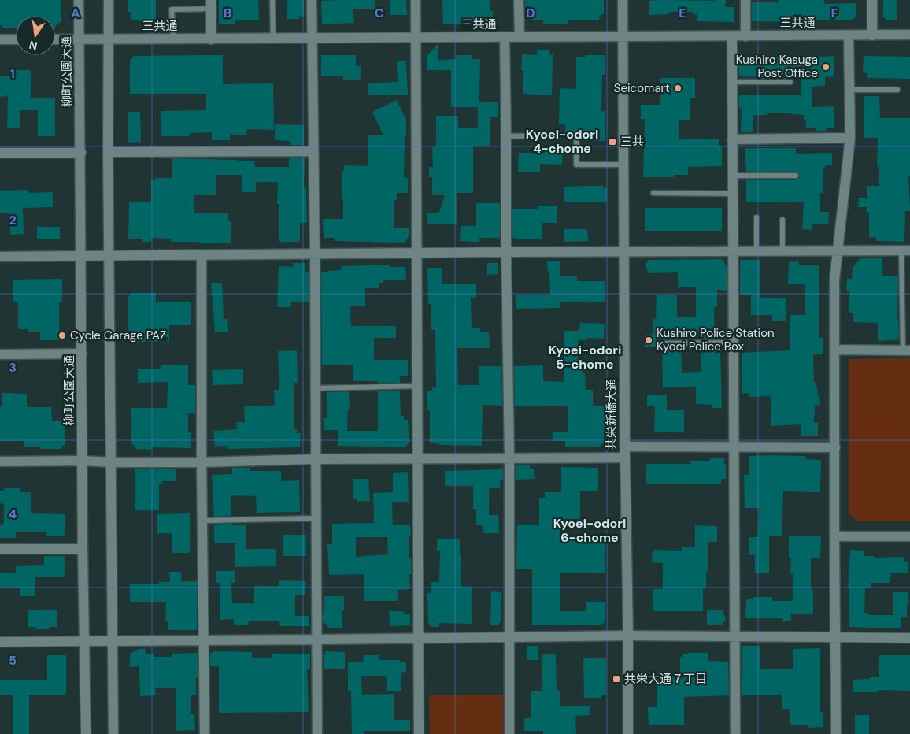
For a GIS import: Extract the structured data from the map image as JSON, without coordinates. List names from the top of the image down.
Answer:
{
  "streets": {
    "street": ["三共通", "柳町公園大通", "共栄新橋大通"]
  },
  "crossings": [
    ["三共通", "柳町公園大通"],
    ["三共通", "共栄新橋大通"]
  ],
  "districts": ["Kyoei-odori 4-chome", "Kyoei-odori 5-chome", "Kyoei-odori 6-chome"],
  "places": {
    "other": [
      "Kushiro Kasuga Post Office",
      "Seicomart",
      "Cycle Garage PAZ",
      "Kushiro Police Station Kyoei Police Box"
    ],
    "transit": ["三共", "共栄大通７丁目"]
  },
  "north": "bottom",
  "grid": {
    "columns": [
      "A",
      "B",
      "C",
      "D",
      "E",
      "F"
    ],
    "rows": [
      "1",
      "2",
      "3",
      "4",
      "5"
    ]
  }
}
